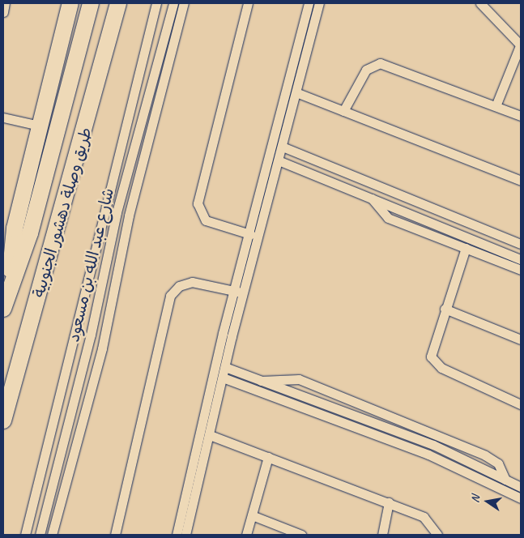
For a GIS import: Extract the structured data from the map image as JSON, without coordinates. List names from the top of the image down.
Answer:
{
  "streets": {
    "highway": ["طريق وصلة دهشور الجنوبية"],
    "street": ["شارع عبد الله بن مسعود"]
  },
  "north": "left"
}
